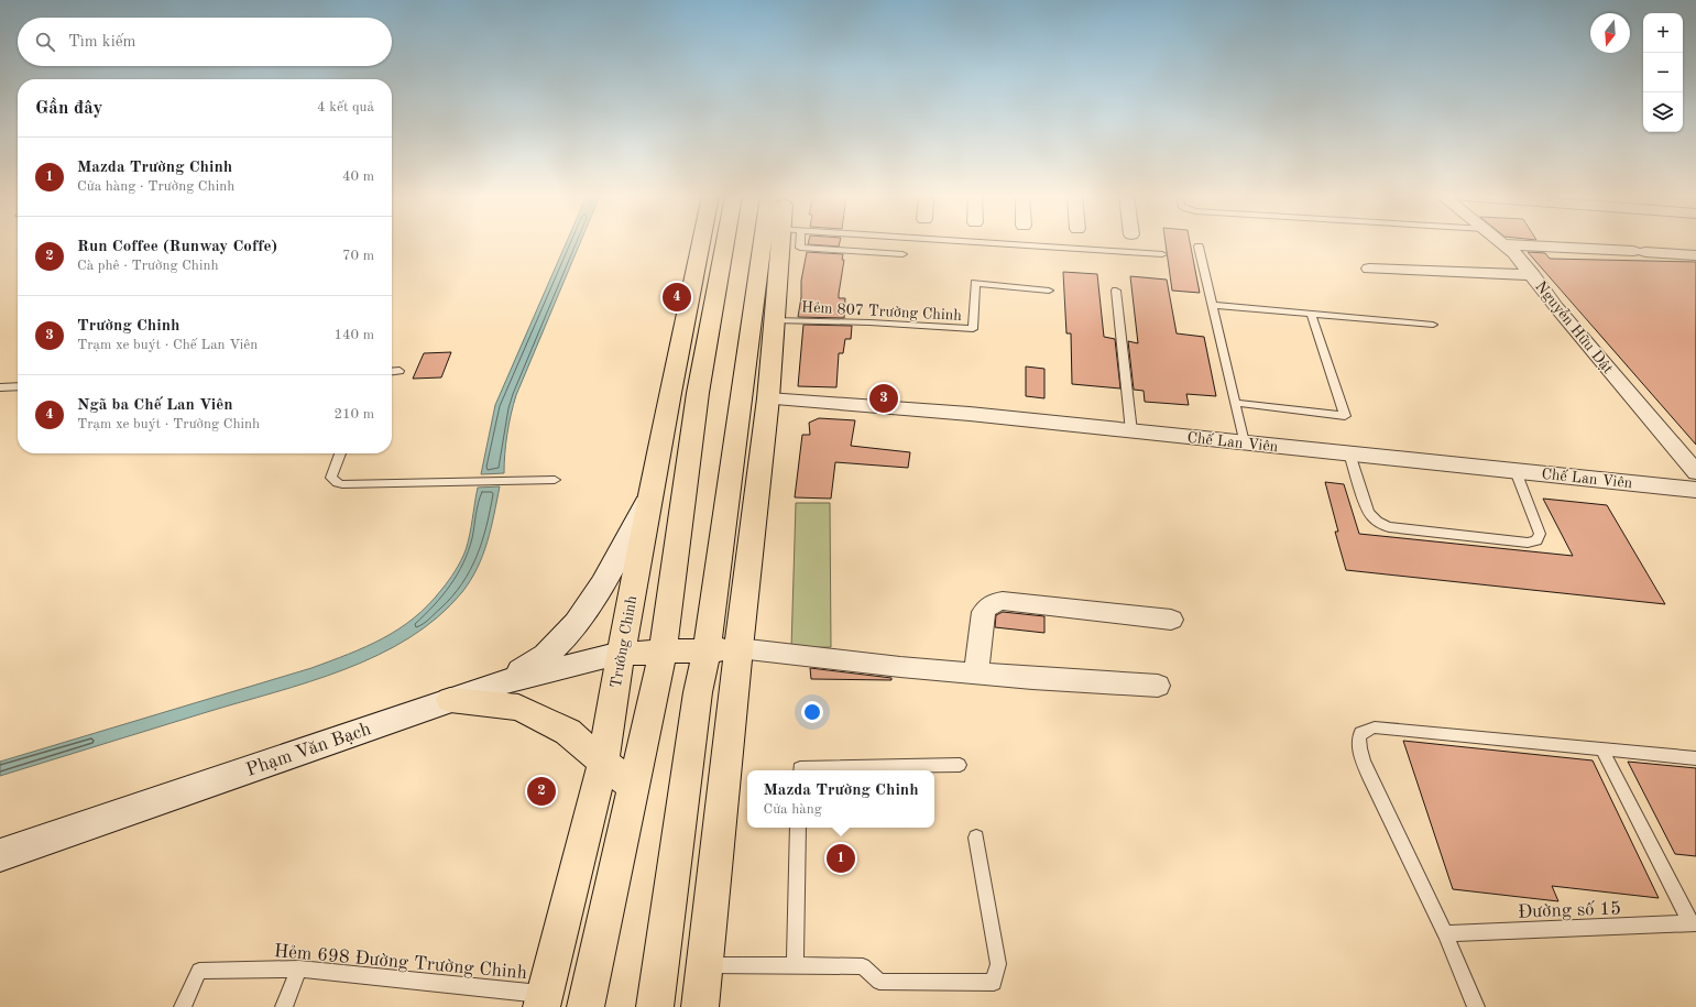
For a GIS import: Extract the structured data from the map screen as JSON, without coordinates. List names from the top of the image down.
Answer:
{
  "streets": {
    "main road": ["Trường Chinh"],
    "street": ["Nguyễn Hữu Dật", "Chế Lan Viên", "Phạm Văn Bạch"],
    "lane": ["Hẻm 807 Trường Chinh", "Đường số 15", "Hẻm 698 Đường Trường Chinh"]
  },
  "crossings": [
    ["Trường Chinh", "Phạm Văn Bạch"],
    ["Trường Chinh", "Hẻm 698 Đường Trường Chinh"]
  ],
  "north": "bottom",
  "page": {
    "map_buttons": ["+", "−"],
    "search": "Tìm kiếm",
    "heading": ["Gần đây", "4 kết quả"],
    "list": [
      {
        "mark": "1",
        "name": "Mazda Trường Chinh",
        "note": "Cửa hàng · Trường Chinh",
        "value": "40 m"
      },
      {
        "mark": "2",
        "name": "Run Coffee (Runway Coffe)",
        "note": "Cà phê · Trường Chinh",
        "value": "70 m"
      },
      {
        "mark": "3",
        "name": "Trường Chinh",
        "note": "Trạm xe buýt · Chế Lan Viên",
        "value": "140 m"
      },
      {
        "mark": "4",
        "name": "Ngã ba Chế Lan Viên",
        "note": "Trạm xe buýt · Trường Chinh",
        "value": "210 m"
      }
    ],
    "pins": [
      "4",
      "3",
      "2",
      "1"
    ],
    "popup": ["Mazda Trường Chinh", "Cửa hàng"]
  }
}
